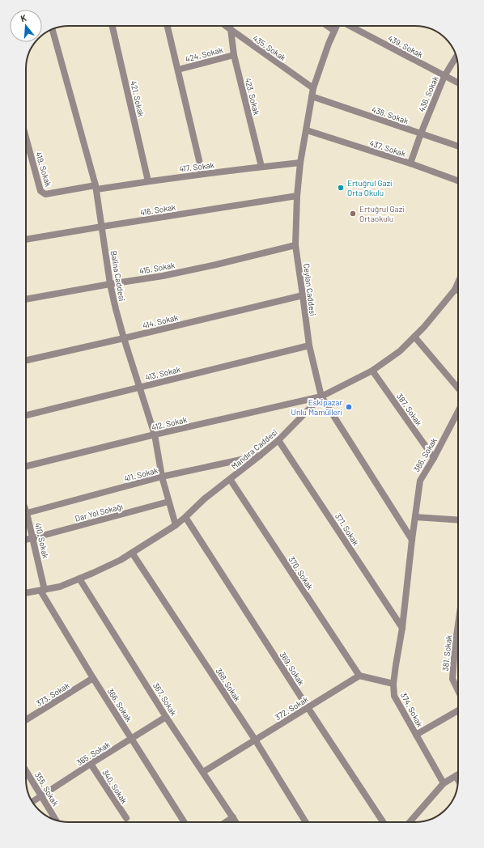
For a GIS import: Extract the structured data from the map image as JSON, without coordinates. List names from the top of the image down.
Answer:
{
  "streets": {
    "street": [
      "439. Sokak",
      "435. Sokak",
      "424. Sokak",
      "436. Sokak",
      "423. Sokak",
      "421. Sokak",
      "438. Sokak",
      "437. Sokak",
      "417. Sokak",
      "419. Sokak",
      "416. Sokak",
      "415. Sokak",
      "Balina Caddesi",
      "Ceylan Caddesi",
      "414. Sokak",
      "413. Sokak",
      "387. Sokak",
      "412. Sokak",
      "Mandıra Caddesi",
      "386. Sokak",
      "411. Sokak",
      "Dar Yol Sokağı",
      "371. Sokak",
      "410. Sokak",
      "370. Sokak",
      "381. Sokak",
      "369. Sokak",
      "368. Sokak",
      "373. Sokak",
      "367. Sokak",
      "366. Sokak",
      "372. Sokak",
      "374. Sokak",
      "365. Sokak",
      "340. Sokak",
      "355. Sokak"
    ]
  },
  "crossings": [
    ["439. Sokak", "436. Sokak"],
    ["435. Sokak", "423. Sokak"],
    ["435. Sokak", "Ceylan Caddesi"],
    ["424. Sokak", "423. Sokak"],
    ["436. Sokak", "438. Sokak"],
    ["436. Sokak", "437. Sokak"],
    ["423. Sokak", "417. Sokak"],
    ["421. Sokak", "417. Sokak"],
    ["438. Sokak", "Ceylan Caddesi"],
    ["437. Sokak", "Ceylan Caddesi"],
    ["417. Sokak", "419. Sokak"],
    ["417. Sokak", "Balina Caddesi"],
    ["417. Sokak", "Ceylan Caddesi"],
    ["419. Sokak", "Balina Caddesi"],
    ["416. Sokak", "Balina Caddesi"],
    ["416. Sokak", "Ceylan Caddesi"],
    ["415. Sokak", "Balina Caddesi"],
    ["415. Sokak", "Ceylan Caddesi"],
    ["Balina Caddesi", "414. Sokak"],
    ["Balina Caddesi", "413. Sokak"],
    ["Balina Caddesi", "412. Sokak"],
    ["Balina Caddesi", "Mandıra Caddesi"],
    ["Balina Caddesi", "411. Sokak"],
    ["Balina Caddesi", "Dar Yol Sokağı"],
    ["Ceylan Caddesi", "414. Sokak"],
    ["Ceylan Caddesi", "413. Sokak"],
    ["Ceylan Caddesi", "412. Sokak"],
    ["Ceylan Caddesi", "Mandıra Caddesi"],
    ["Ceylan Caddesi", "386. Sokak"],
    ["Ceylan Caddesi", "374. Sokak"],
    ["387. Sokak", "Mandıra Caddesi"],
    ["387. Sokak", "386. Sokak"],
    ["412. Sokak", "Mandıra Caddesi"],
    ["Mandıra Caddesi", "411. Sokak"],
    ["Mandıra Caddesi", "371. Sokak"],
    ["Mandıra Caddesi", "410. Sokak"],
    ["Mandıra Caddesi", "370. Sokak"],
    ["Mandıra Caddesi", "369. Sokak"],
    ["Mandıra Caddesi", "368. Sokak"],
    ["Mandıra Caddesi", "367. Sokak"],
    ["Mandıra Caddesi", "366. Sokak"],
    ["386. Sokak", "374. Sokak"],
    ["411. Sokak", "410. Sokak"],
    ["Dar Yol Sokağı", "410. Sokak"],
    ["371. Sokak", "374. Sokak"],
    ["410. Sokak", "366. Sokak"],
    ["370. Sokak", "372. Sokak"],
    ["369. Sokak", "372. Sokak"],
    ["368. Sokak", "372. Sokak"],
    ["373. Sokak", "366. Sokak"],
    ["367. Sokak", "372. Sokak"],
    ["367. Sokak", "365. Sokak"],
    ["366. Sokak", "365. Sokak"],
    ["365. Sokak", "340. Sokak"],
    ["365. Sokak", "355. Sokak"]
  ],
  "places": ["Ertuğrul Gazi Orta Okulu", "Ertuğrul Gazi Ortaokulu", "Eskipazar Unlu Mamülleri"],
  "north": "top"
}
